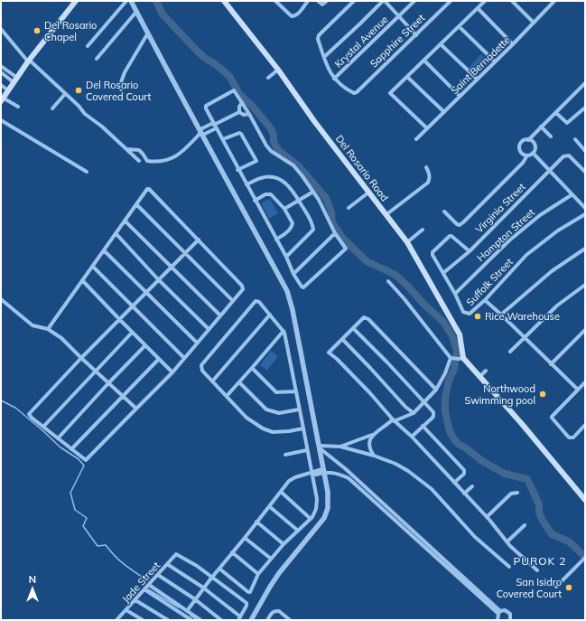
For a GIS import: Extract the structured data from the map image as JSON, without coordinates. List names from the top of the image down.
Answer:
{
  "streets": {
    "main road": ["Del Rosario Road"],
    "street": [
      "Sapphire Street",
      "Krystal Avenue",
      "Saint Bernadette",
      "Virginia Street",
      "Hampton Street",
      "Suffolk Street",
      "Jade Street"
    ]
  },
  "crossings": [
    ["Sapphire Street", "Krystal Avenue"],
    ["Virginia Street", "Suffolk Street"],
    ["Hampton Street", "Suffolk Street"]
  ],
  "districts": ["PUROK 2"],
  "places": [
    "Del Rosario Chapel",
    "Del Rosario Covered Court",
    "Rice Warehouse",
    "Northwood Swimming pool",
    "San Isidro Covered Court"
  ],
  "north": "top"
}
